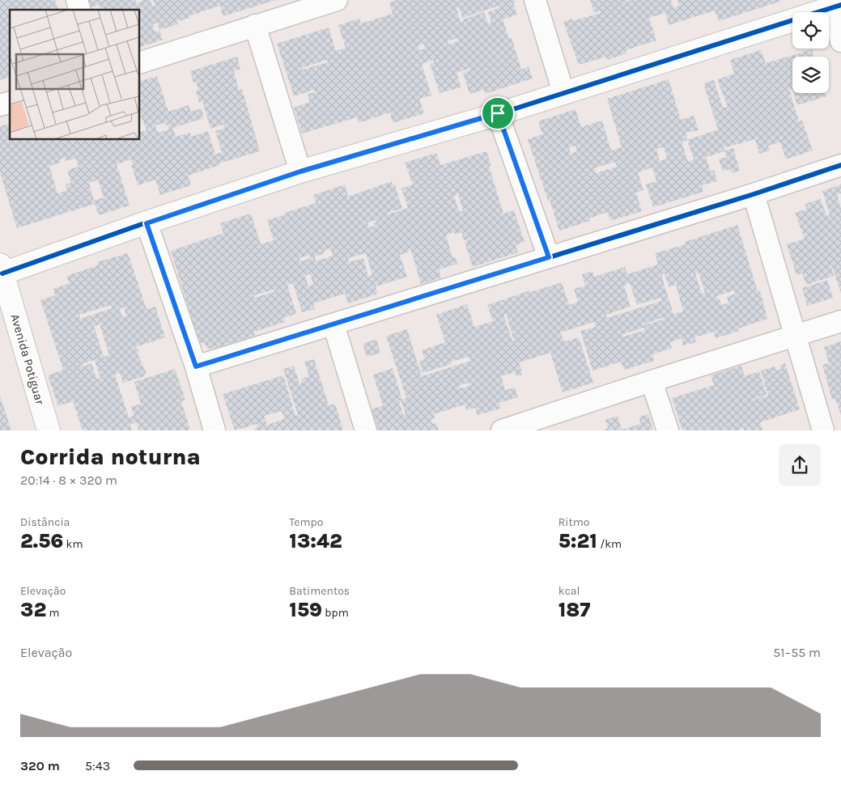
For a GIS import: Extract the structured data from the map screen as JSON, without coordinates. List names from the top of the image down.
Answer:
{
  "streets": {
    "street": ["Avenida Potiguar"]
  },
  "page": {
    "heading": ["Corrida noturna", "20:14 · 8 × 320 m"],
    "stats": [
      ["Distância", "2.56 km"],
      ["Tempo", "13:42"],
      ["Ritmo", "5:21 /km"],
      ["Elevação", "32 m"],
      ["Batimentos", "159 bpm"],
      ["kcal", "187"]
    ],
    "chart": ["Elevação", "51–55 m"],
    "list": [
      {
        "name": "320 m",
        "note": "5:43"
      }
    ]
  }
}
